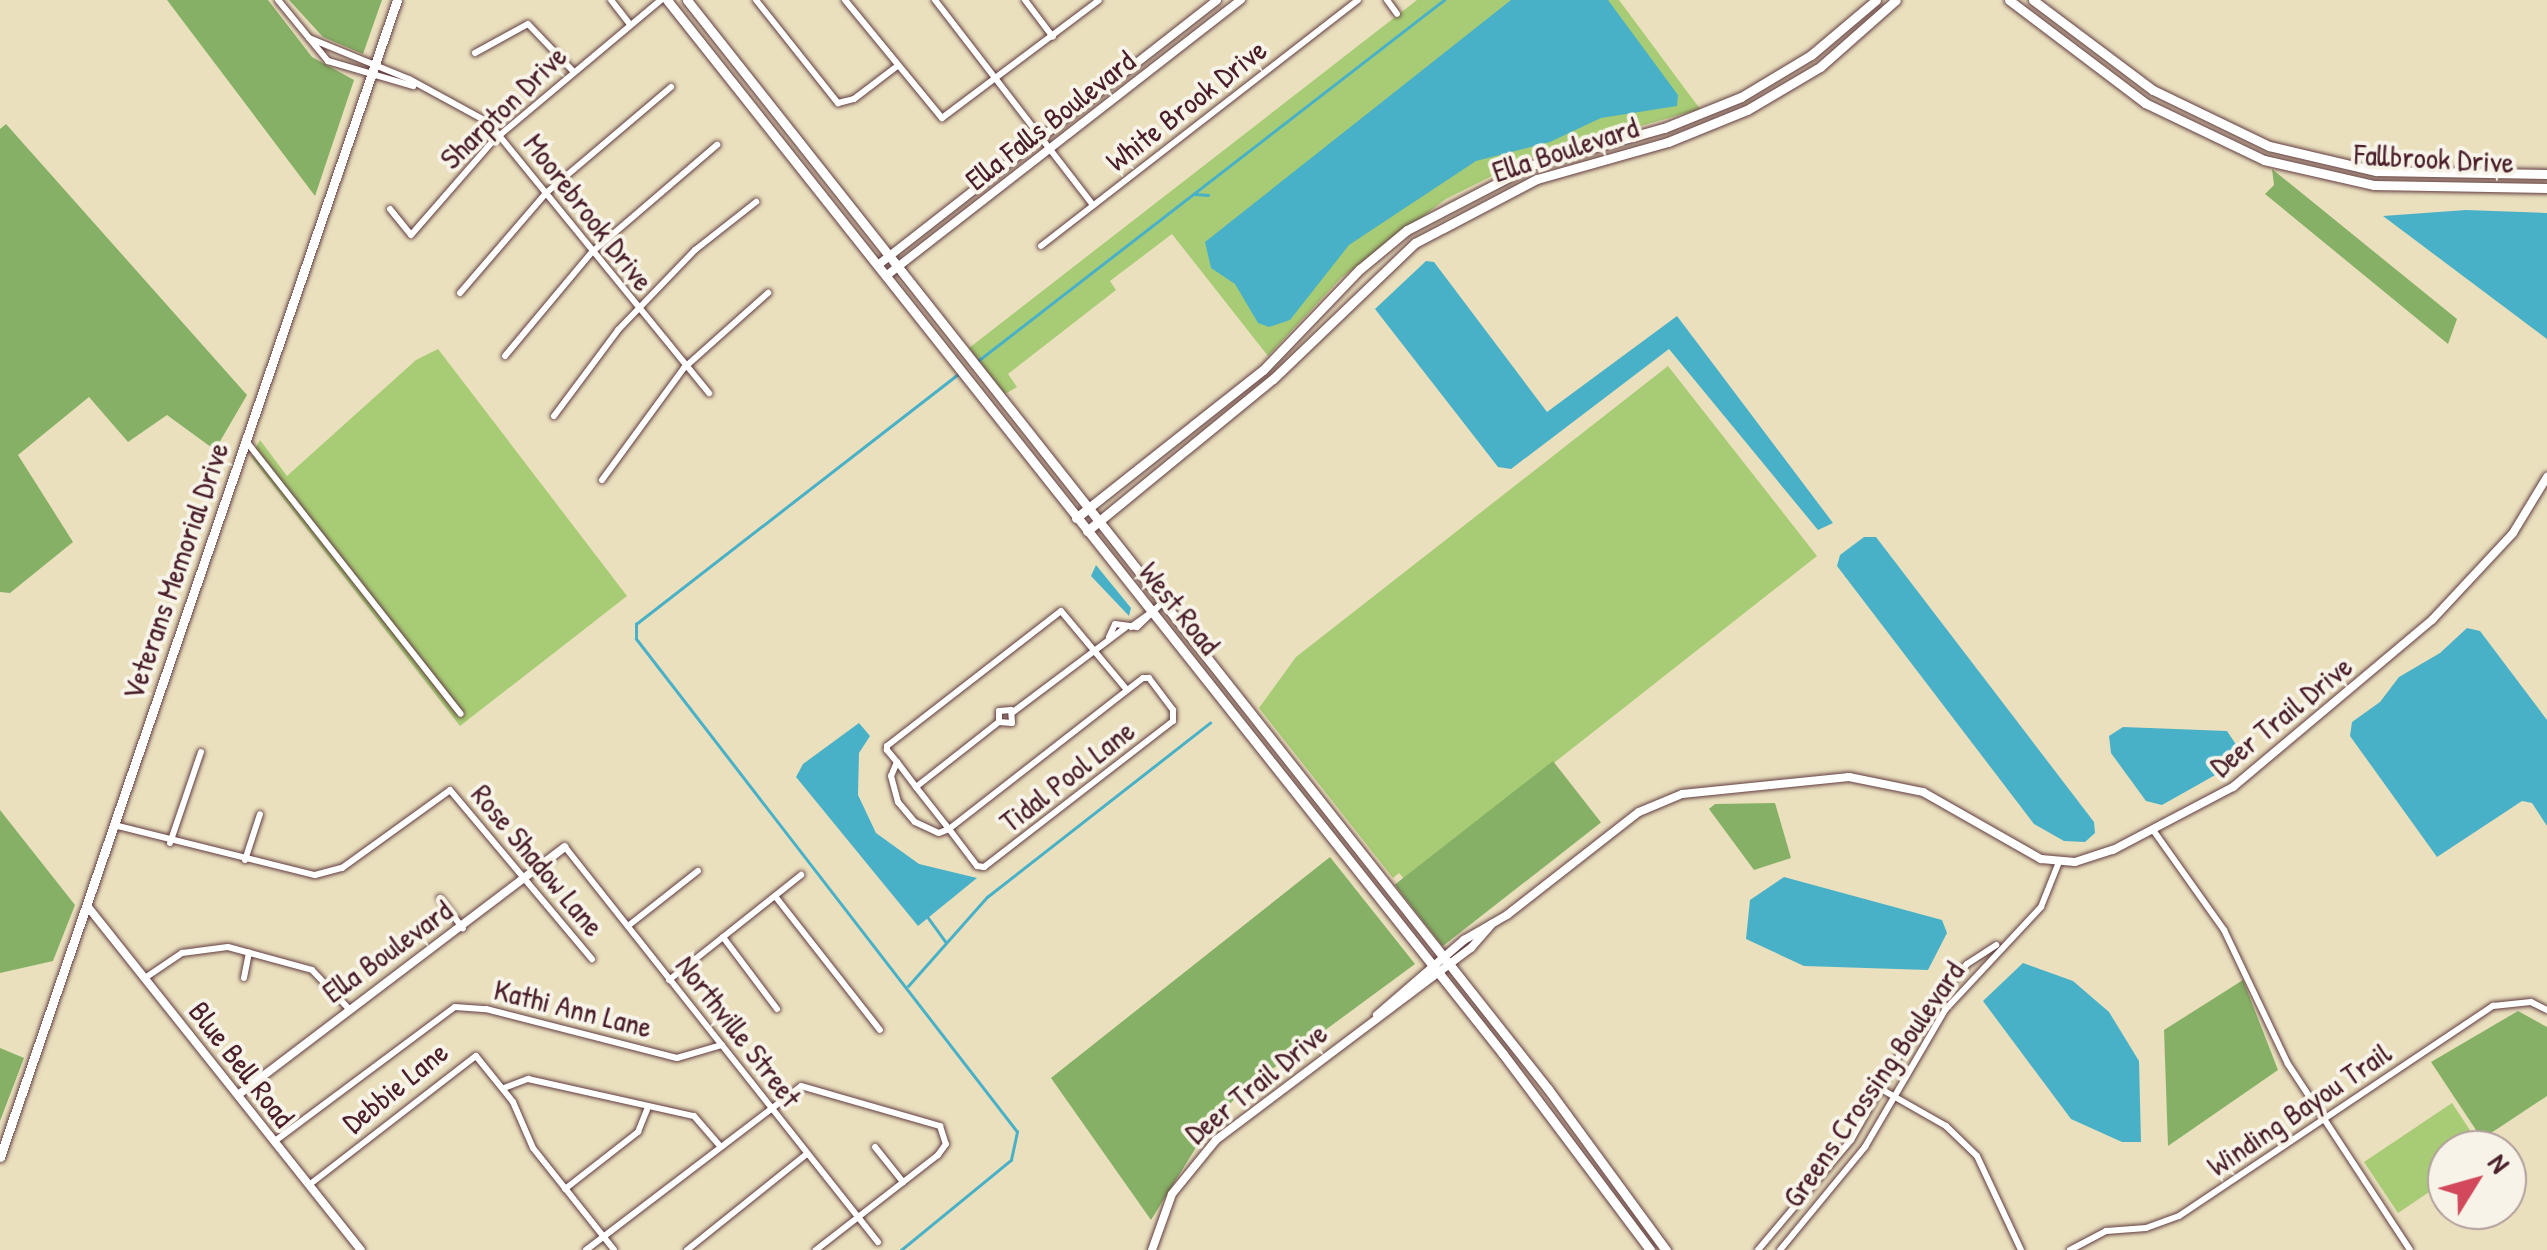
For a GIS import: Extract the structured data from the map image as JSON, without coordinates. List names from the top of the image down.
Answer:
{
  "streets": {
    "main road": [
      "Ella Boulevard",
      "Fallbrook Drive",
      "Veterans Memorial Drive",
      "West Road"
    ],
    "street": [
      "White Brook Drive",
      "Sharpton Drive",
      "Ella Falls Boulevard",
      "Moorebrook Drive",
      "Deer Trail Drive",
      "Tidal Pool Lane",
      "Rose Shadow Lane",
      "Kathi Ann Lane",
      "Northville Street",
      "Blue Bell Road",
      "Greens Crossing Boulevard",
      "Debbie Lane",
      "Winding Bayou Trail"
    ]
  },
  "crossings": [
    ["Sharpton Drive", "Moorebrook Drive"],
    ["Sharpton Drive", "West Road"],
    ["Ella Falls Boulevard", "West Road"],
    ["Ella Boulevard", "West Road"],
    ["Ella Boulevard", "Rose Shadow Lane"],
    ["Ella Boulevard", "Northville Street"],
    ["Ella Boulevard", "Blue Bell Road"],
    ["Moorebrook Drive", "Veterans Memorial Drive"],
    ["Veterans Memorial Drive", "Blue Bell Road"],
    ["West Road", "Deer Trail Drive"],
    ["Deer Trail Drive", "Greens Crossing Boulevard"],
    ["Kathi Ann Lane", "Northville Street"],
    ["Kathi Ann Lane", "Blue Bell Road"],
    ["Blue Bell Road", "Debbie Lane"]
  ],
  "north": "top right"
}
